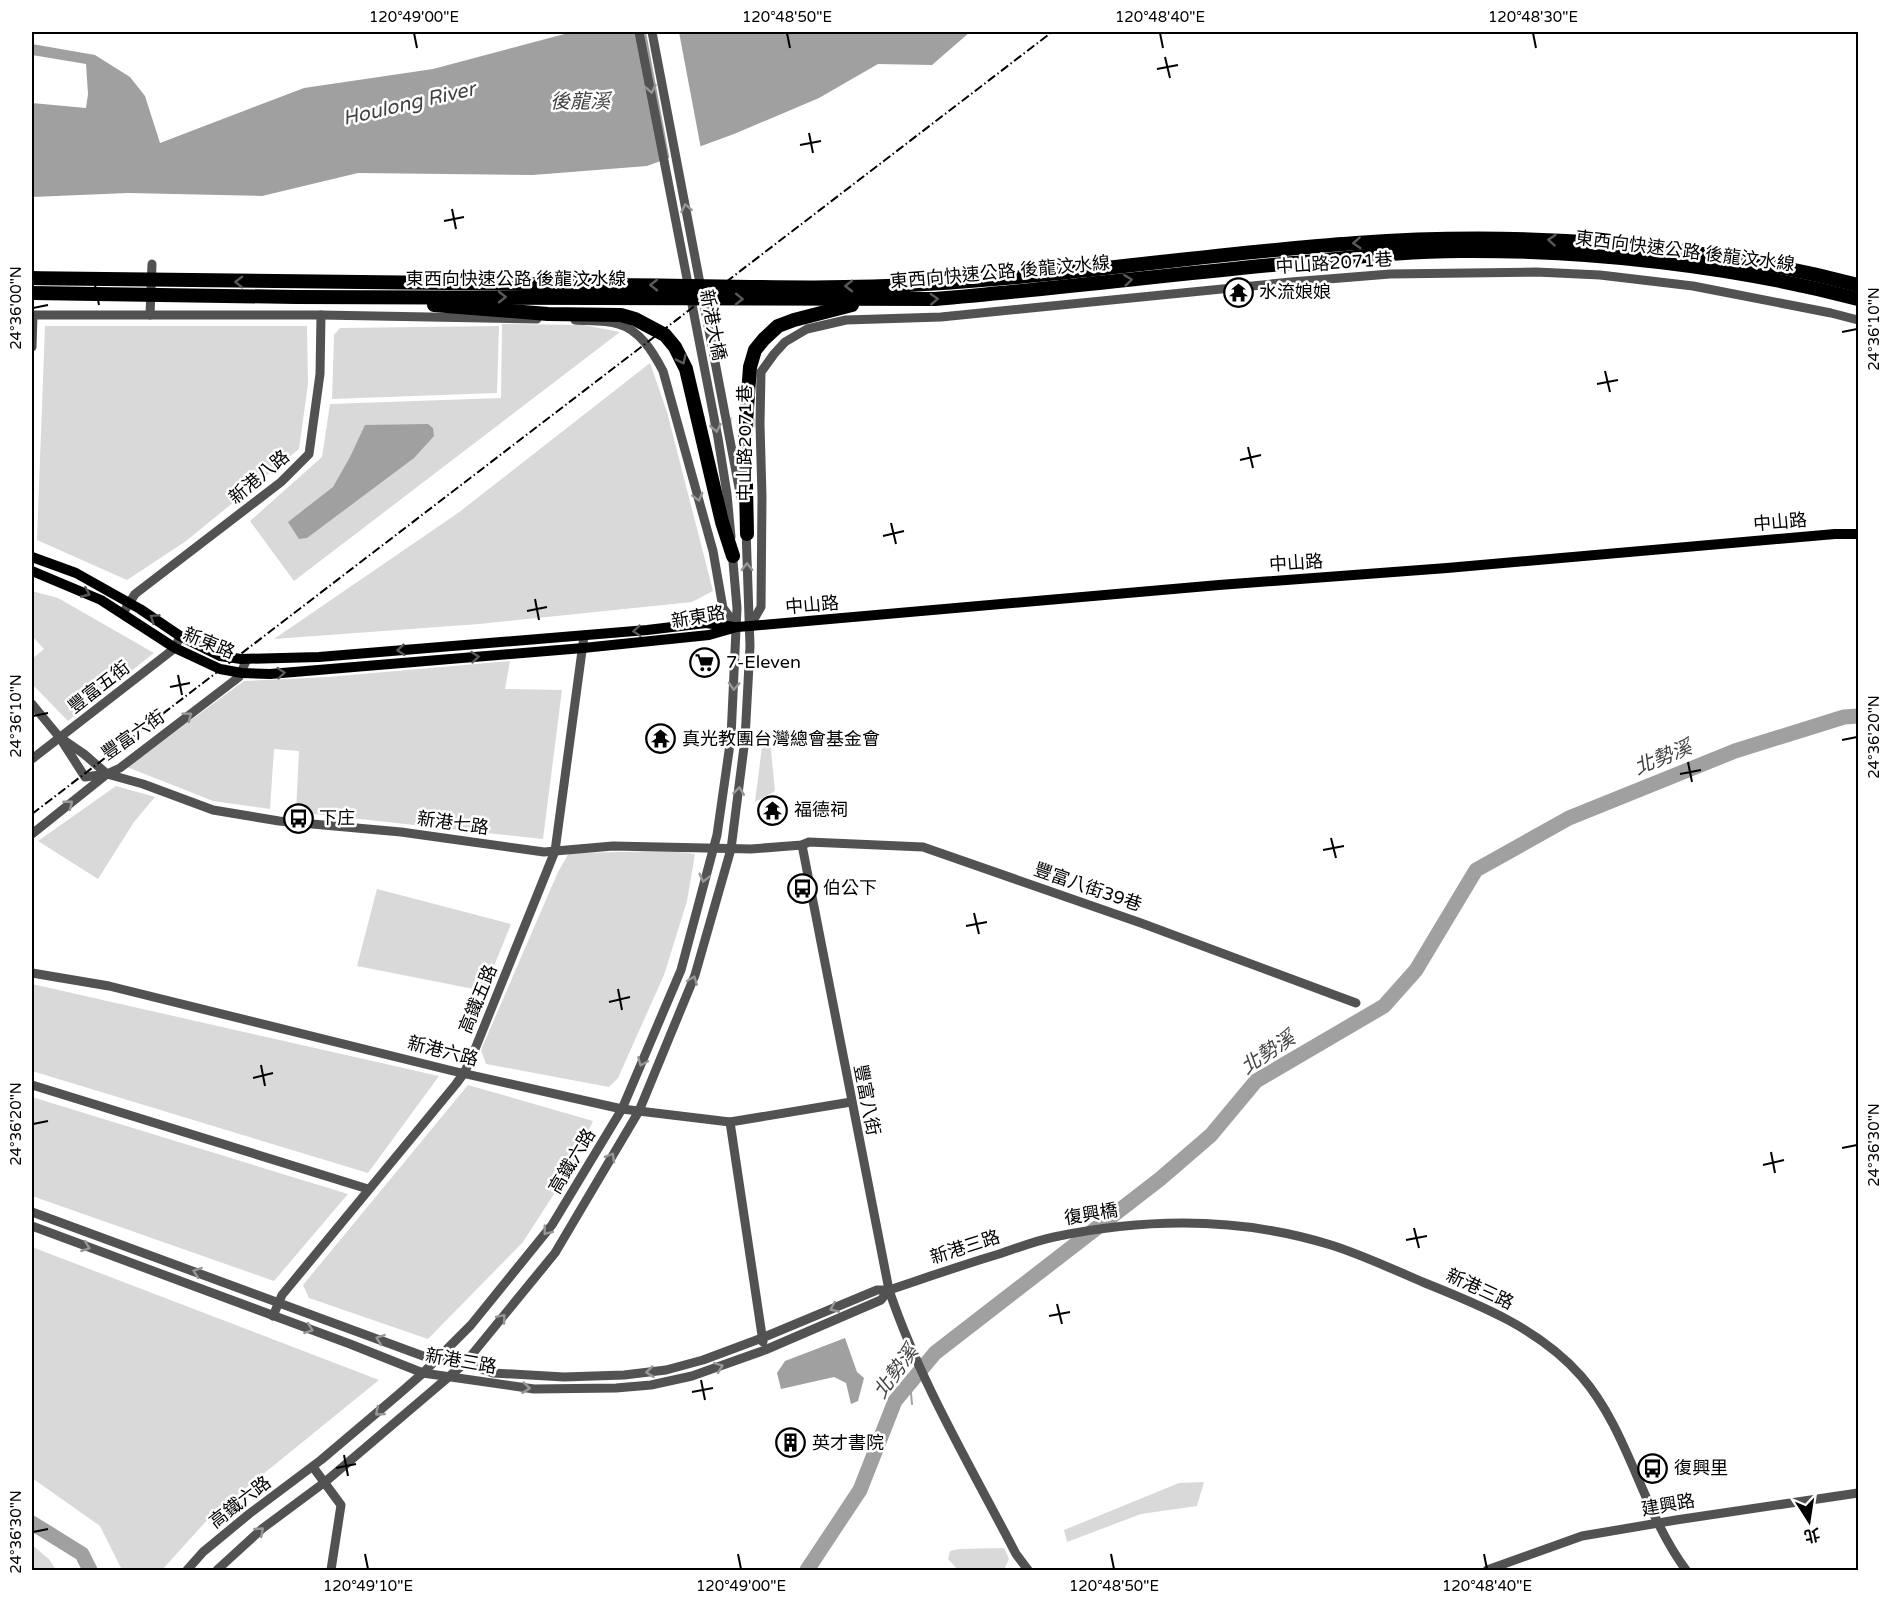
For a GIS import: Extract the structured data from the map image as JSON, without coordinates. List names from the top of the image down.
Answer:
{
  "streets": {
    "highway": ["東西向快速公路 後龍汶水線"],
    "main road": ["中山路", "新東路"],
    "street": [
      "中山路2071巷",
      "新港大橋",
      "新港八路",
      "豐富五街",
      "豐富六街",
      "新港七路",
      "豐富八街39巷",
      "高鐵五路",
      "新港六路",
      "豐富八街",
      "高鐵六路",
      "復興橋",
      "新港三路",
      "建興路"
    ]
  },
  "crossings": [
    ["中山路2071巷", "新港大橋"],
    ["中山路2071巷", "中山路"],
    ["中山路2071巷", "高鐵六路"],
    ["新港大橋", "中山路"],
    ["新港大橋", "新東路"],
    ["新港大橋", "高鐵六路"],
    ["新港八路", "新東路"],
    ["中山路", "新東路"],
    ["中山路", "高鐵六路"],
    ["新東路", "豐富五街"],
    ["新東路", "豐富六街"],
    ["新東路", "高鐵五路"],
    ["新東路", "高鐵六路"],
    ["豐富五街", "新港七路"],
    ["豐富六街", "新港七路"],
    ["新港七路", "豐富八街39巷"],
    ["新港七路", "高鐵五路"],
    ["新港七路", "豐富八街"],
    ["新港七路", "高鐵六路"],
    ["豐富八街39巷", "豐富八街"],
    ["高鐵五路", "新港六路"],
    ["高鐵五路", "新港三路"],
    ["新港六路", "豐富八街"],
    ["新港六路", "高鐵六路"],
    ["豐富八街", "新港三路"],
    ["高鐵六路", "新港三路"],
    ["復興橋", "新港三路"],
    ["新港三路", "建興路"]
  ],
  "one_way": ["豐富六街"],
  "water": ["後龍溪", "Houlong River", "北勢溪"],
  "places": {
    "temple": ["水流娘娘", "真光教團台灣總會基金會", "福德祠"],
    "supermarket": ["7-Eleven"],
    "bus stop": ["下庄", "伯公下", "復興里"],
    "building": ["英才書院"]
  },
  "north": "bottom",
  "coordinates": [
    "120°49'00\"E",
    "120°48'50\"E",
    "120°48'40\"E",
    "120°48'30\"E",
    "24°36'00\"N",
    "24°36'10\"N",
    "24°36'20\"N",
    "24°36'30\"N",
    "120°49'10\"E"
  ]
}
